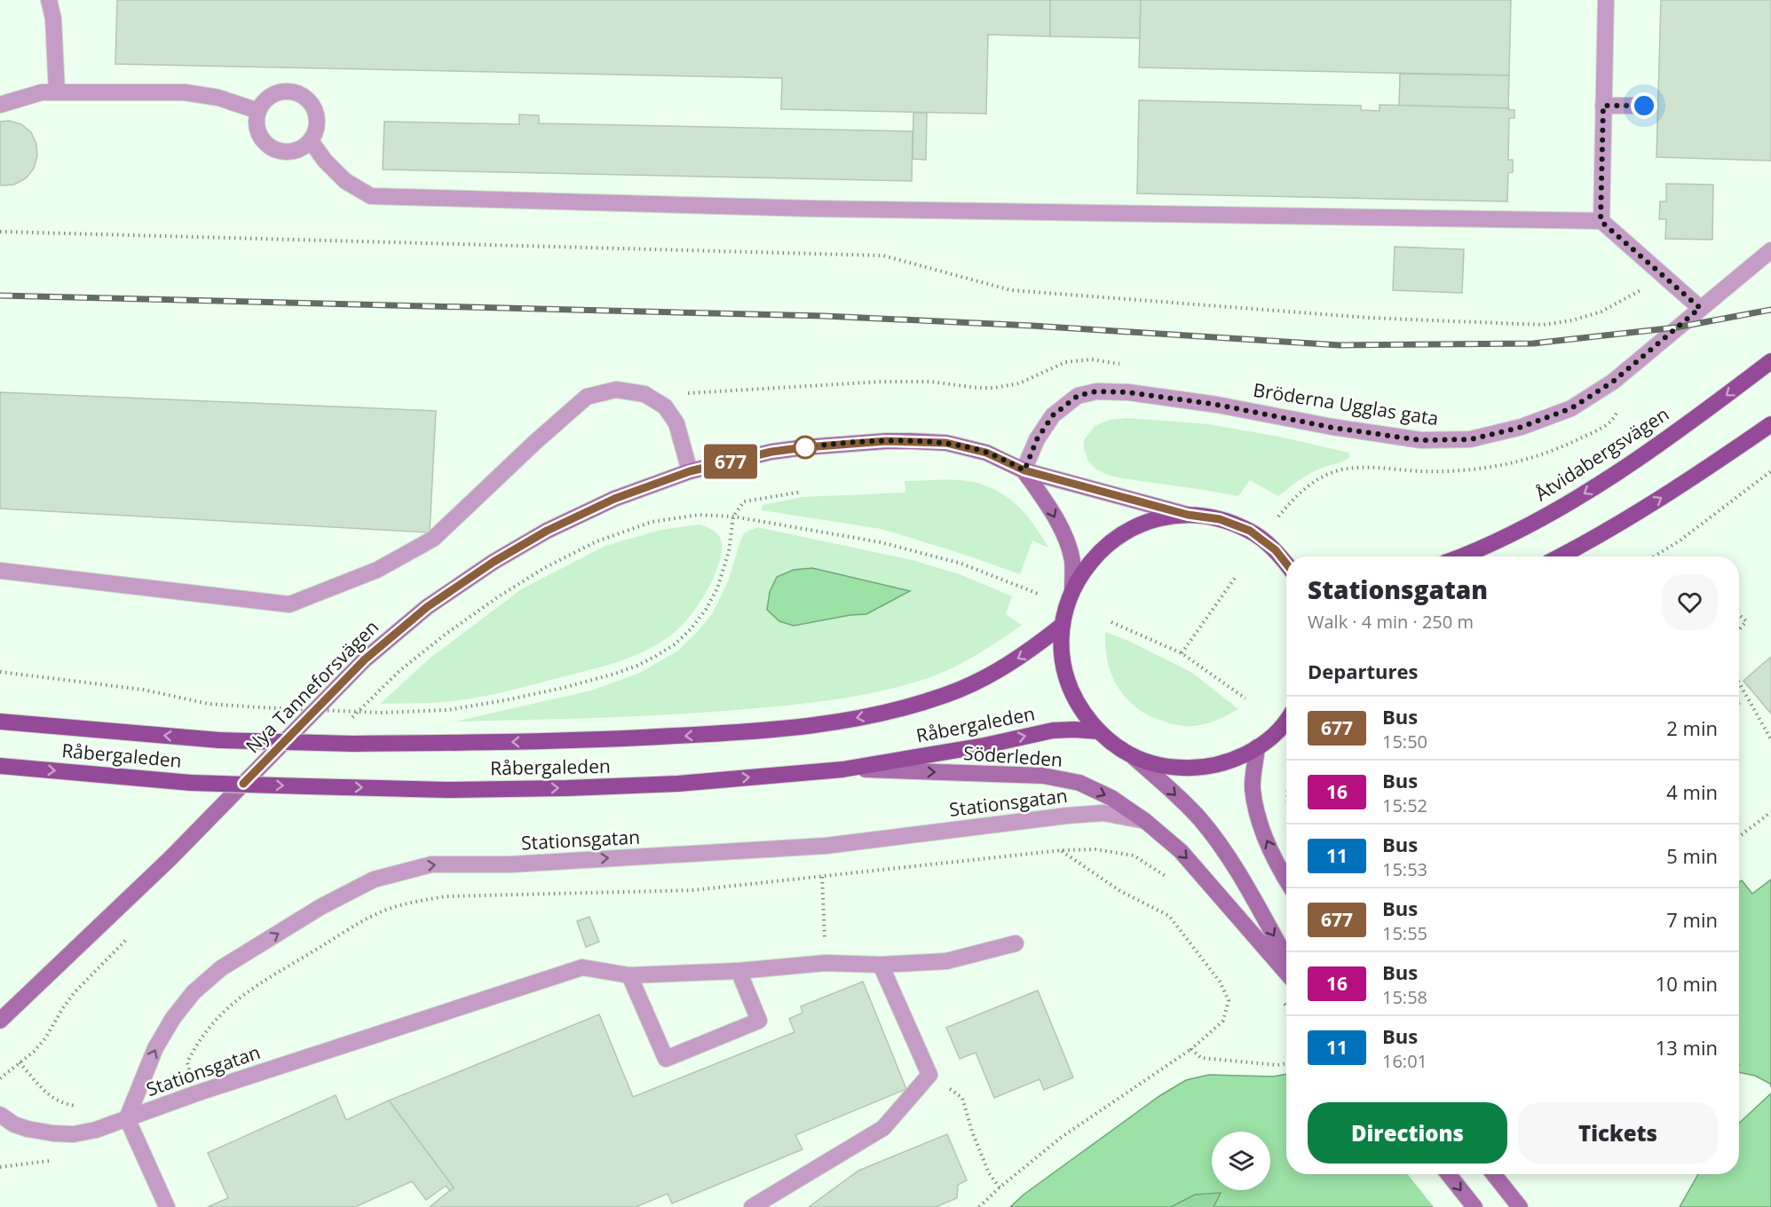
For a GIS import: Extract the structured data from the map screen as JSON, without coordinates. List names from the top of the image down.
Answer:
{
  "streets": {
    "main road": [
      "Åtvidabergsvägen",
      "Nya Tanneforsvägen",
      "Råbergaleden",
      "Söderleden"
    ],
    "street": ["Bröderna Ugglas gata", "Stationsgatan"]
  },
  "crossings": [
    ["Bröderna Ugglas gata", "Nya Tanneforsvägen"],
    ["Råbergaleden", "Söderleden"],
    ["Söderleden", "Stationsgatan"]
  ],
  "one_way": ["Söderleden"],
  "lines": ["bus line 677"],
  "page": {
    "on_map": "677",
    "heading": [
      ["Stationsgatan", "Walk · 4 min · 250 m"],
      "Departures"
    ],
    "list": [
      {
        "mark": "677",
        "name": "Bus",
        "note": "15:50",
        "value": "2 min"
      },
      {
        "mark": "16",
        "name": "Bus",
        "note": "15:52",
        "value": "4 min"
      },
      {
        "mark": "11",
        "name": "Bus",
        "note": "15:53",
        "value": "5 min"
      },
      {
        "mark": "677",
        "name": "Bus",
        "note": "15:55",
        "value": "7 min"
      },
      {
        "mark": "16",
        "name": "Bus",
        "note": "15:58",
        "value": "10 min"
      },
      {
        "mark": "11",
        "name": "Bus",
        "note": "16:01",
        "value": "13 min"
      }
    ],
    "buttons": ["Directions", "Tickets"]
  }
}
